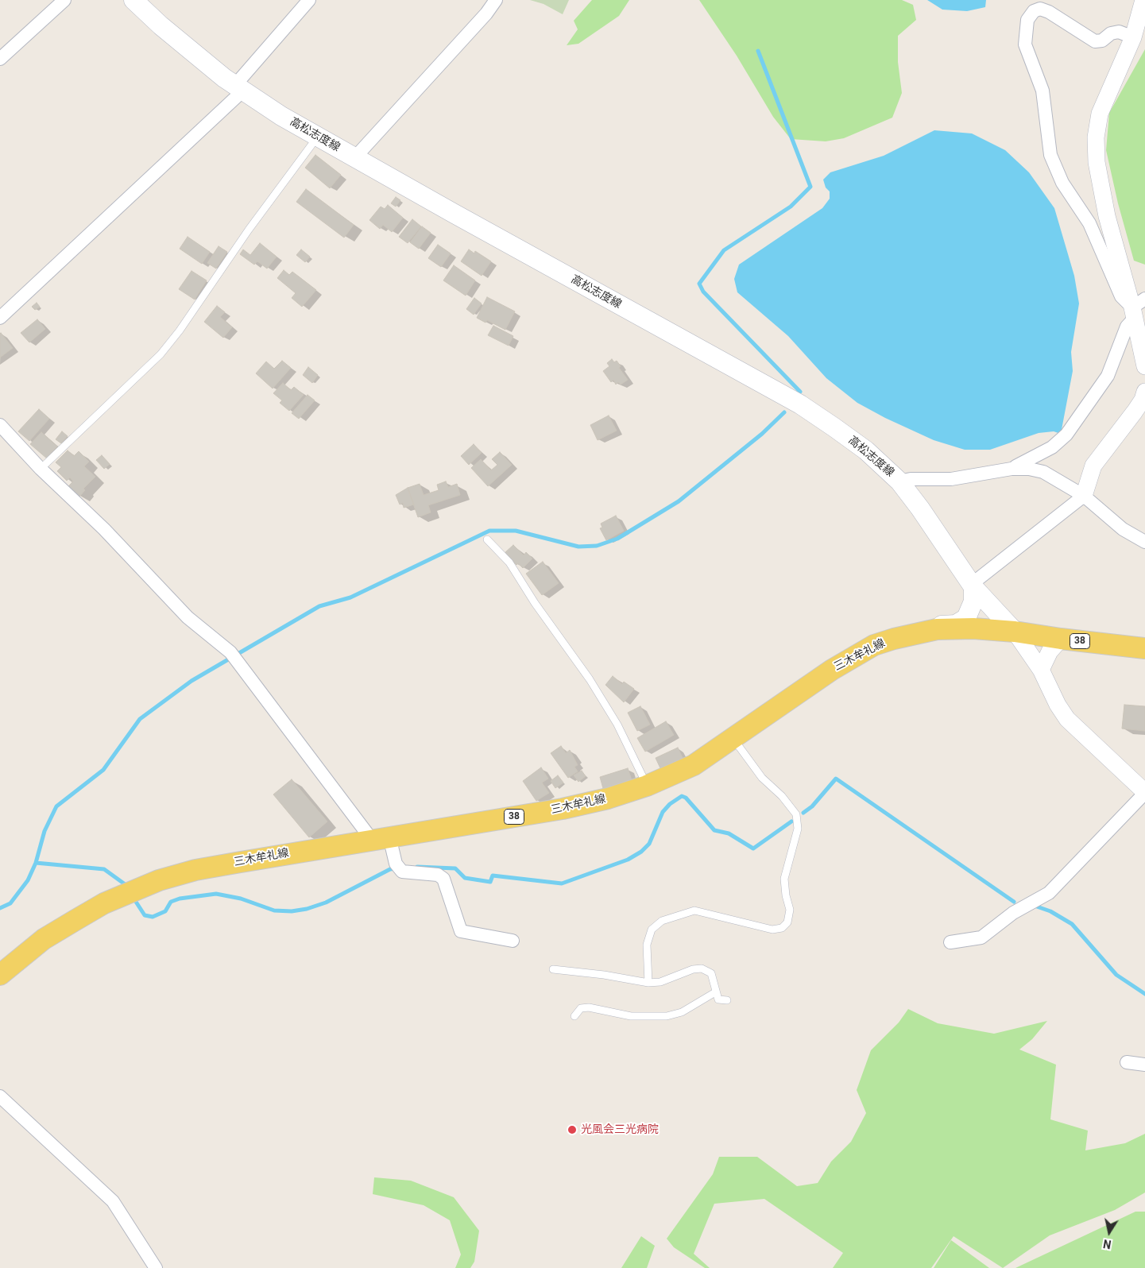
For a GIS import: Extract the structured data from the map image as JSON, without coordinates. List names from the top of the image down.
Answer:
{
  "streets": {
    "main road": ["高松志度線", "38", "三木牟礼線"]
  },
  "crossings": [
    ["高松志度線", "三木牟礼線"]
  ],
  "places": ["光風会三光病院"],
  "north": "bottom"
}
